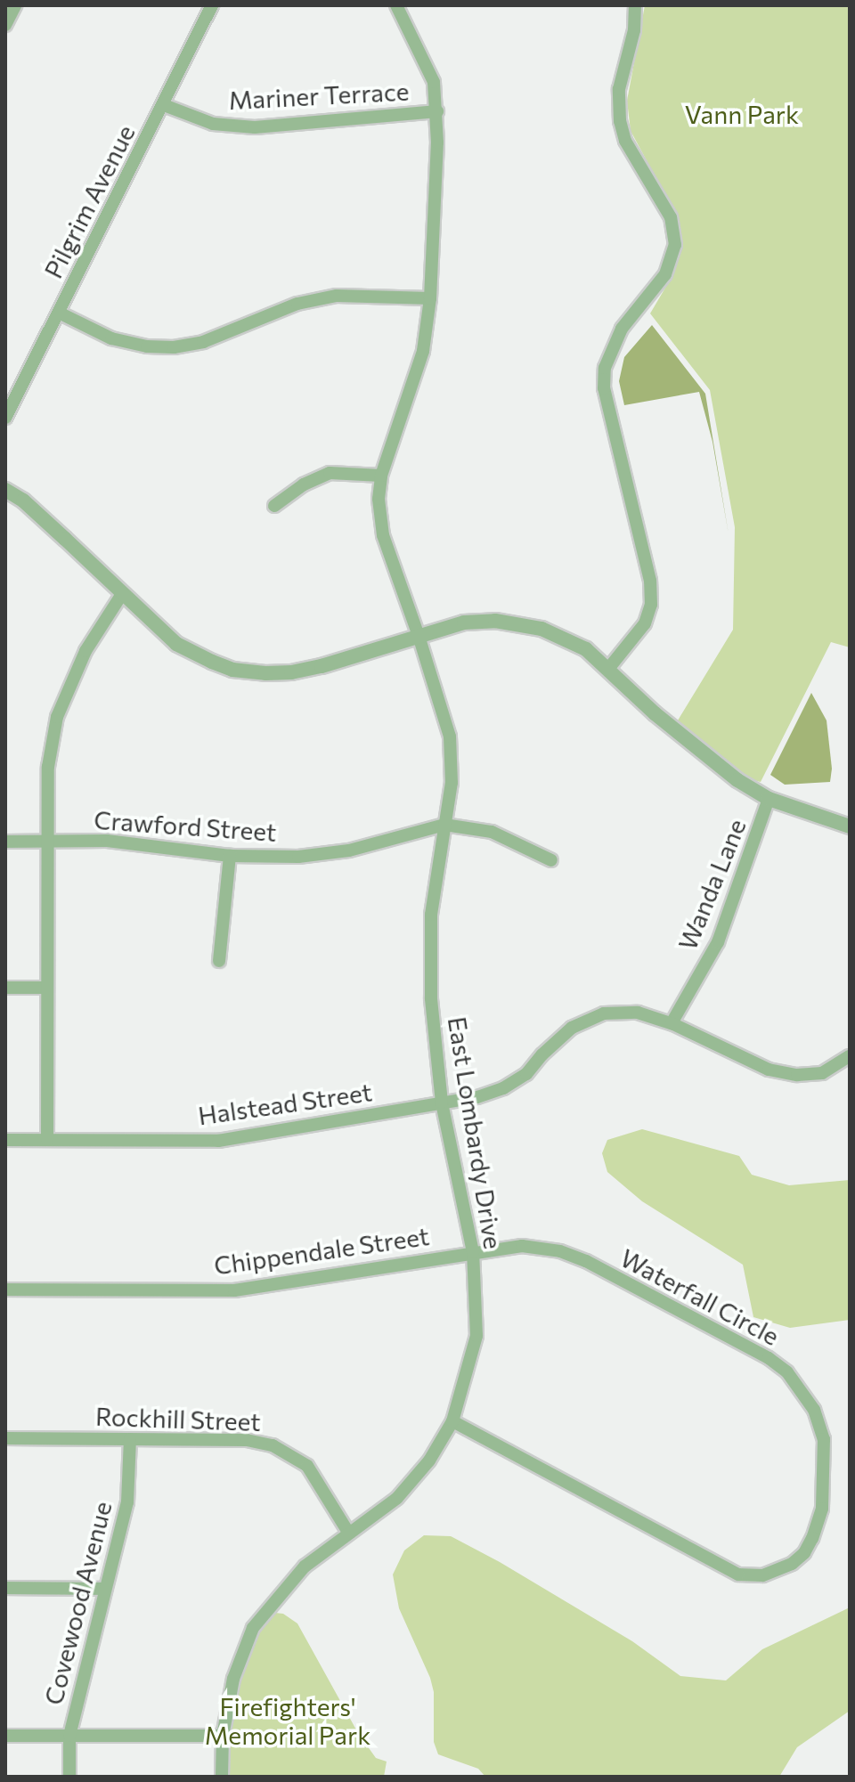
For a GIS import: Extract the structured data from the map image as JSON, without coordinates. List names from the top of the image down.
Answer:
{
  "streets": {
    "street": [
      "Mariner Terrace",
      "Pilgrim Avenue",
      "Crawford Street",
      "Wanda Lane",
      "Halstead Street",
      "East Lombardy Drive",
      "Chippendale Street",
      "Waterfall Circle",
      "Rockhill Street",
      "Covewood Avenue"
    ]
  },
  "crossings": [
    ["Mariner Terrace", "Pilgrim Avenue"],
    ["Mariner Terrace", "East Lombardy Drive"],
    ["Crawford Street", "East Lombardy Drive"],
    ["Wanda Lane", "Halstead Street"],
    ["Halstead Street", "East Lombardy Drive"],
    ["East Lombardy Drive", "Chippendale Street"],
    ["East Lombardy Drive", "Waterfall Circle"],
    ["East Lombardy Drive", "Rockhill Street"],
    ["Chippendale Street", "Waterfall Circle"],
    ["Rockhill Street", "Covewood Avenue"]
  ],
  "parks": ["Vann Park", "Firefighters' Memorial Park"]
}
